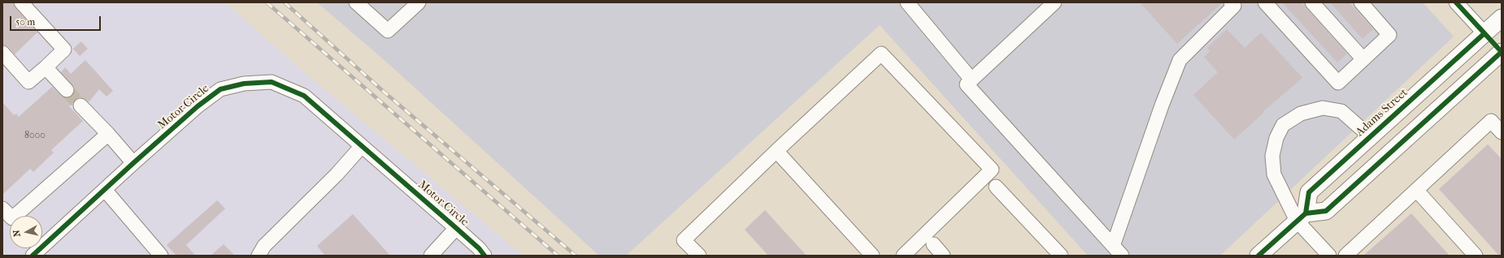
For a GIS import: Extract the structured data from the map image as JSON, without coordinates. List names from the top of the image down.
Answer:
{
  "streets": {
    "main road": ["Adams Street"],
    "street": ["Motor Circle"]
  },
  "house_numbers": ["8000"],
  "scale_bar": "50 m",
  "north": "left"
}
